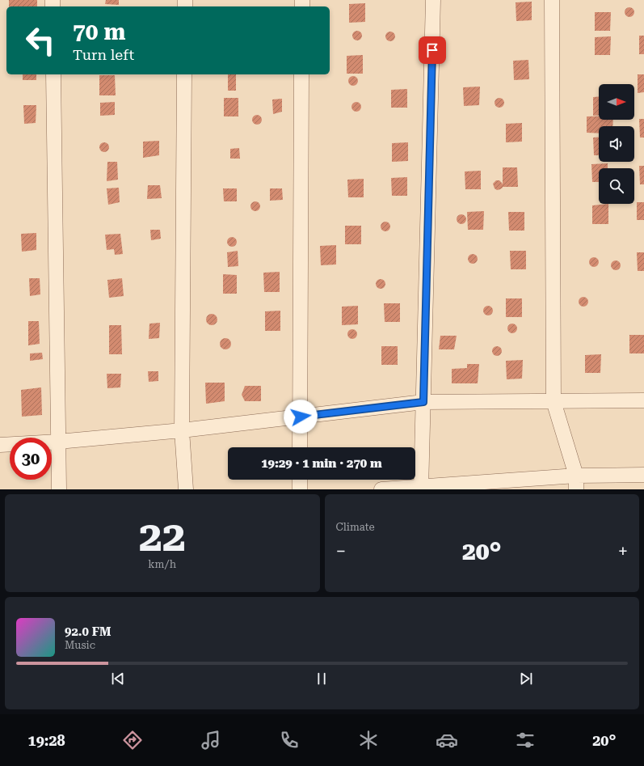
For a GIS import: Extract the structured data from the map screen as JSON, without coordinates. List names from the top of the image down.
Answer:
{
  "north": "right",
  "page": {
    "turn": ["70 m", "Turn left"],
    "limit": "30",
    "trip": "19:29 · 1 min · 270 m",
    "tile": [
      ["22", "km/h"],
      "Climate"
    ],
    "heat": ["−", "20°", "+"],
    "song": ["92.0 FM", "Music"],
    "tabs": ["19:28", "20°"]
  }
}
